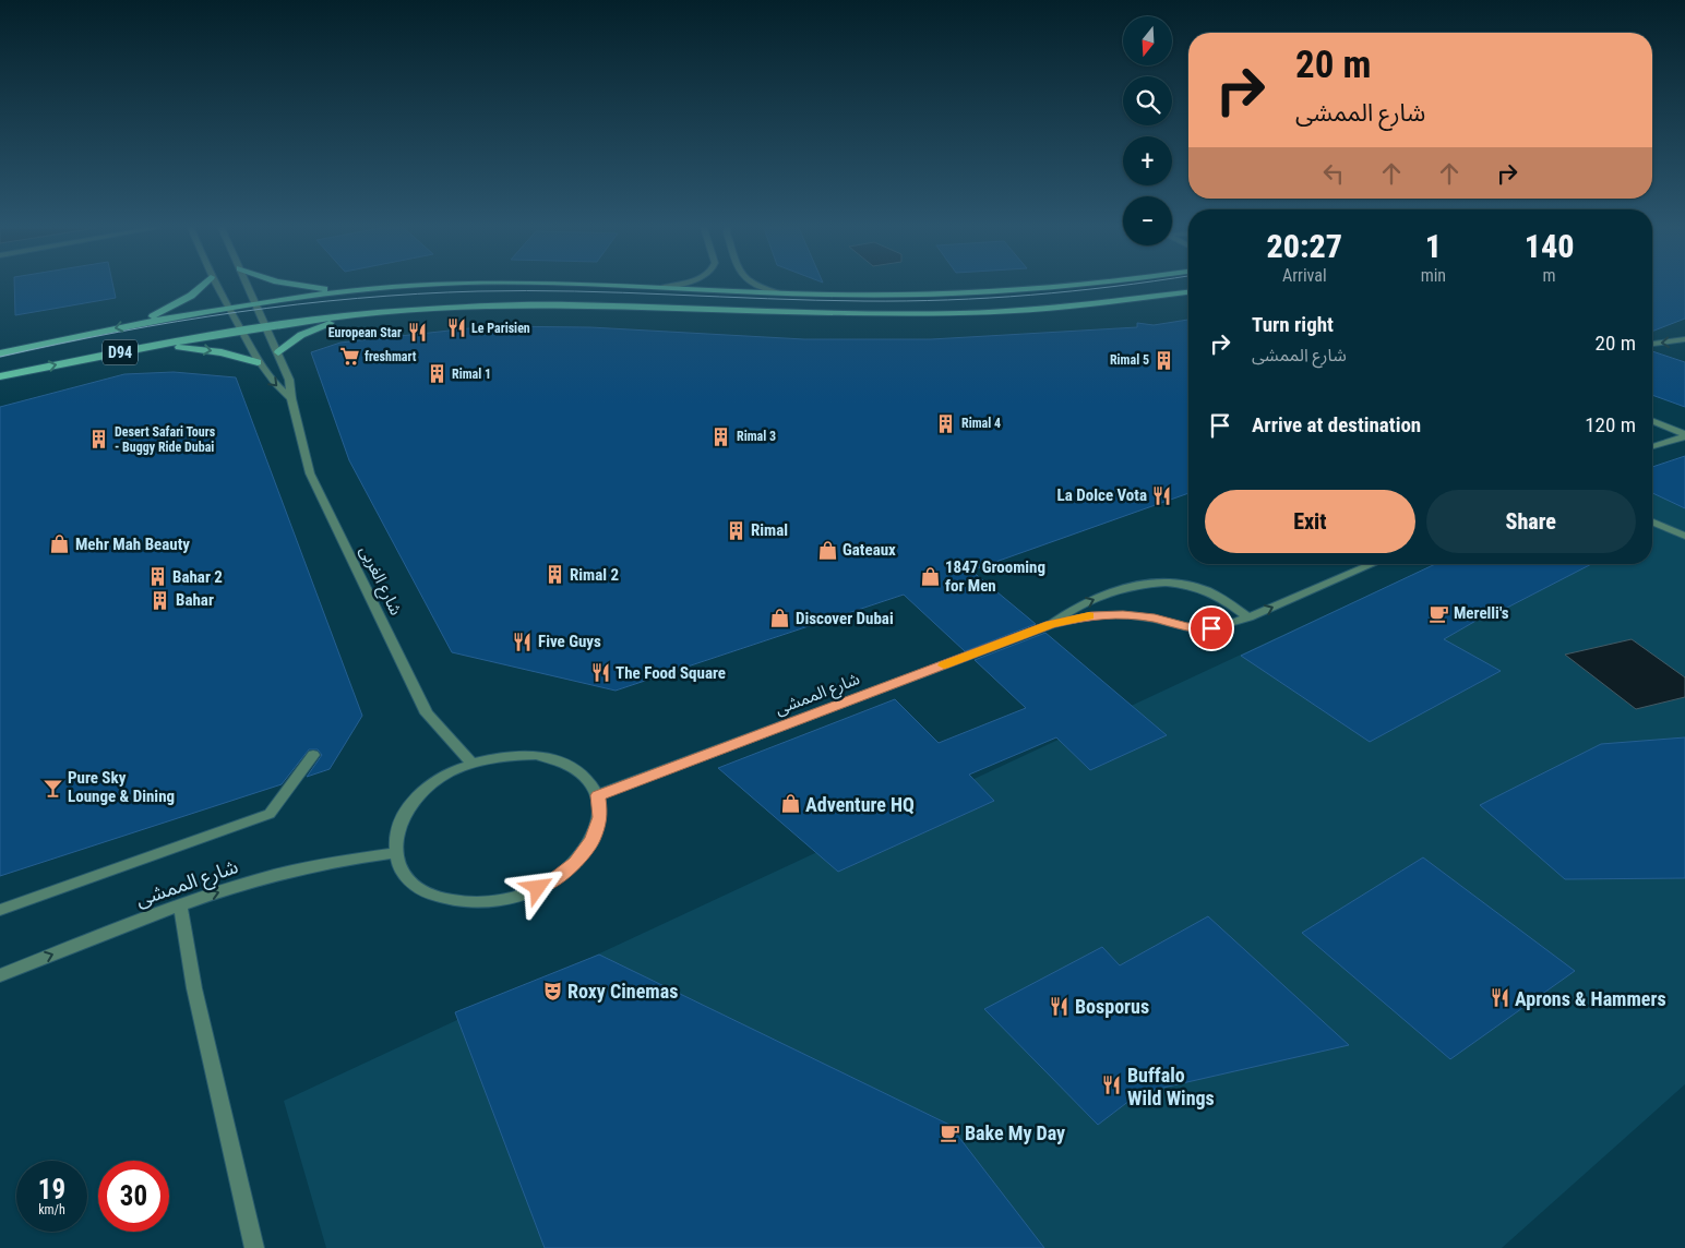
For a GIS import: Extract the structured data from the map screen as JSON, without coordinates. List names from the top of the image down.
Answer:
{
  "streets": {
    "main road": ["D94"],
    "street": ["شارع الغربى", "شارع الممشى"]
  },
  "crossings": [
    ["D94", "شارع الغربى"],
    ["شارع الغربى", "شارع الممشى"]
  ],
  "places": {
    "restaurant": [
      "Le Parisien",
      "European Star",
      "La Dolce Vota",
      "Five Guys",
      "The Food Square",
      "Aprons & Hammers",
      "Bosporus",
      "Buffalo Wild Wings"
    ],
    "supermarket": ["freshmart"],
    "building": [
      "Rimal 5",
      "Rimal 1",
      "Rimal 4",
      "Rimal 3",
      "Desert Safari Tours - Buggy Ride Dubai",
      "Rimal",
      "Rimal 2",
      "Bahar 2",
      "Bahar"
    ],
    "shop": [
      "Mehr Mah Beauty",
      "Gateaux",
      "1847 Grooming for Men",
      "Discover Dubai",
      "Adventure HQ"
    ],
    "cafe": ["Merelli's", "Bake My Day"],
    "bar": ["Pure Sky Lounge & Dining"],
    "theatre": ["Roxy Cinemas"]
  },
  "north": "bottom",
  "page": {
    "map_buttons": ["+", "−"],
    "turn": ["20 m", "شارع الممشى"],
    "eta": [
      "20:27",
      "Arrival",
      "1",
      "min",
      "140",
      "m"
    ],
    "list": [
      {
        "name": "Turn right",
        "note": "شارع الممشى",
        "value": "20 m"
      },
      {
        "name": "Arrive at destination",
        "value": "120 m"
      }
    ],
    "buttons": ["Exit", "Share"],
    "speed": "19 km/h",
    "limit": "30"
  }
}
